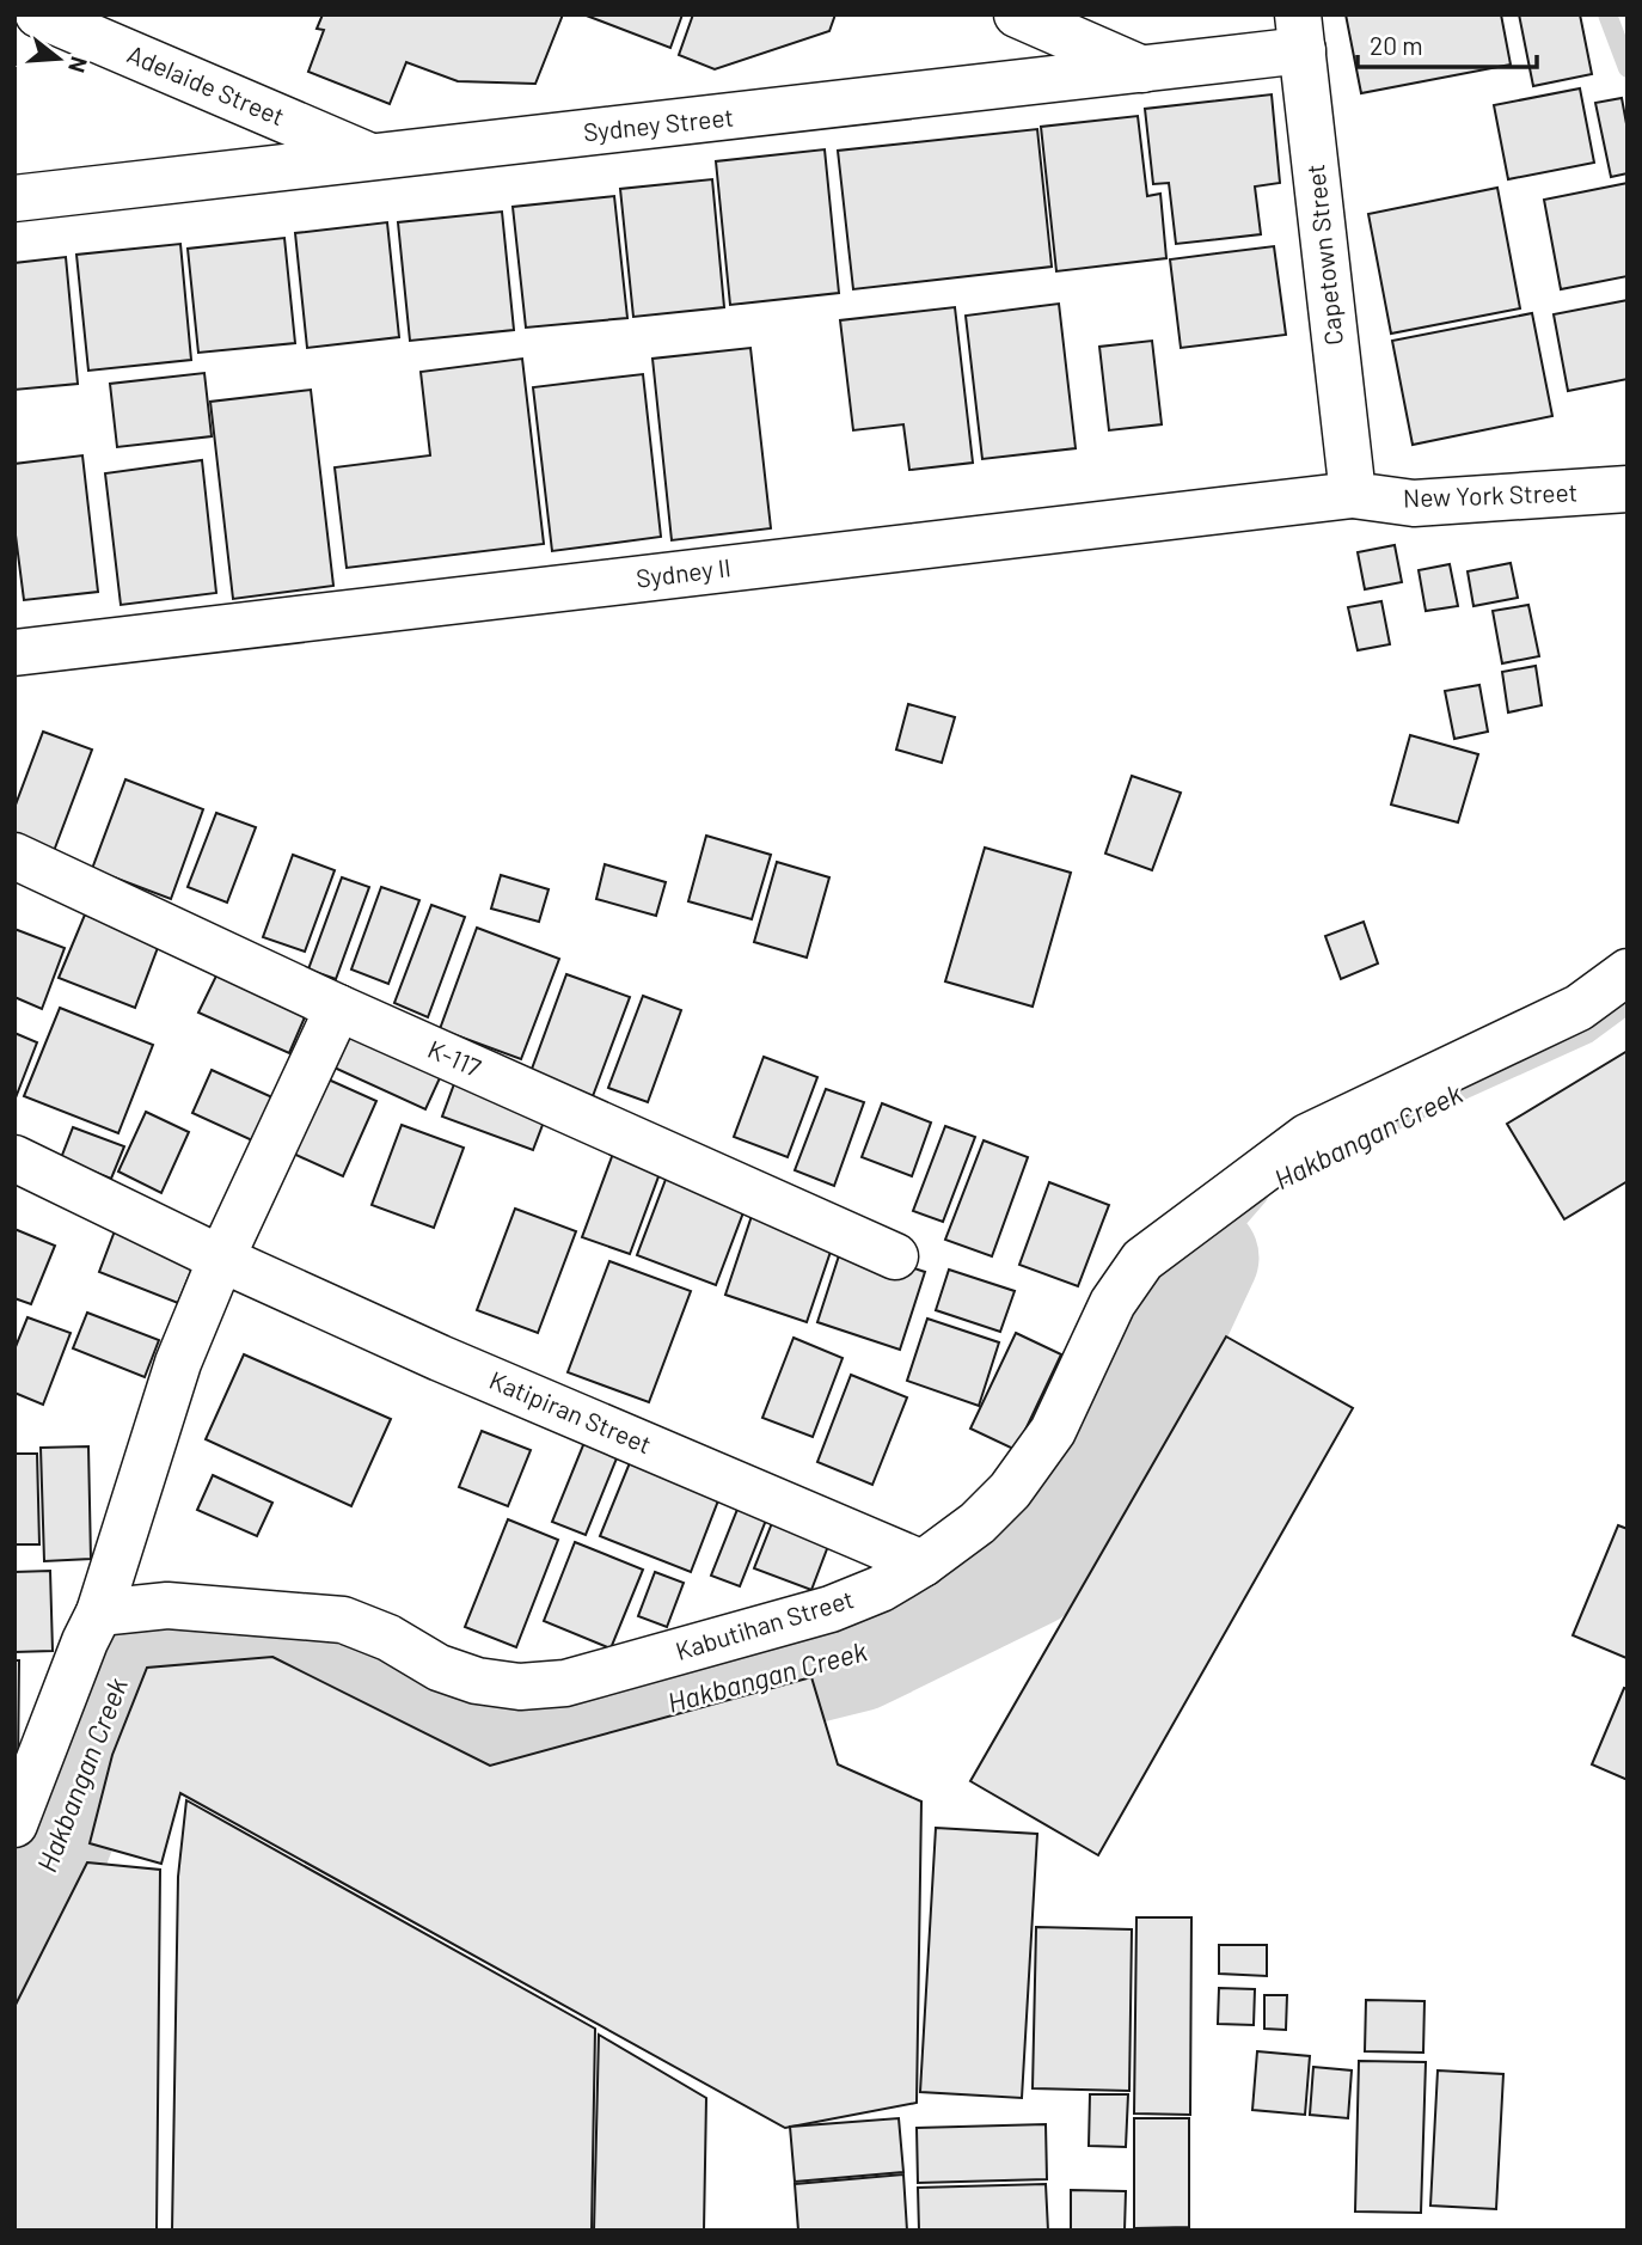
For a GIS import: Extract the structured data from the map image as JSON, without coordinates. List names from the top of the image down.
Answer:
{
  "streets": {
    "street": [
      "Adelaide Street",
      "Sydney Street",
      "Capetown Street",
      "New York Street",
      "Sydney II",
      "K-117",
      "Katipiran Street",
      "Kabutihan Street"
    ]
  },
  "crossings": [
    ["Adelaide Street", "Sydney Street"],
    ["Sydney Street", "Capetown Street"],
    ["Capetown Street", "New York Street"],
    ["Capetown Street", "Sydney II"],
    ["New York Street", "Sydney II"],
    ["Katipiran Street", "Kabutihan Street"]
  ],
  "water": ["Hakbangan Creek"],
  "scale_bar": "20 m",
  "north": "right"
}
